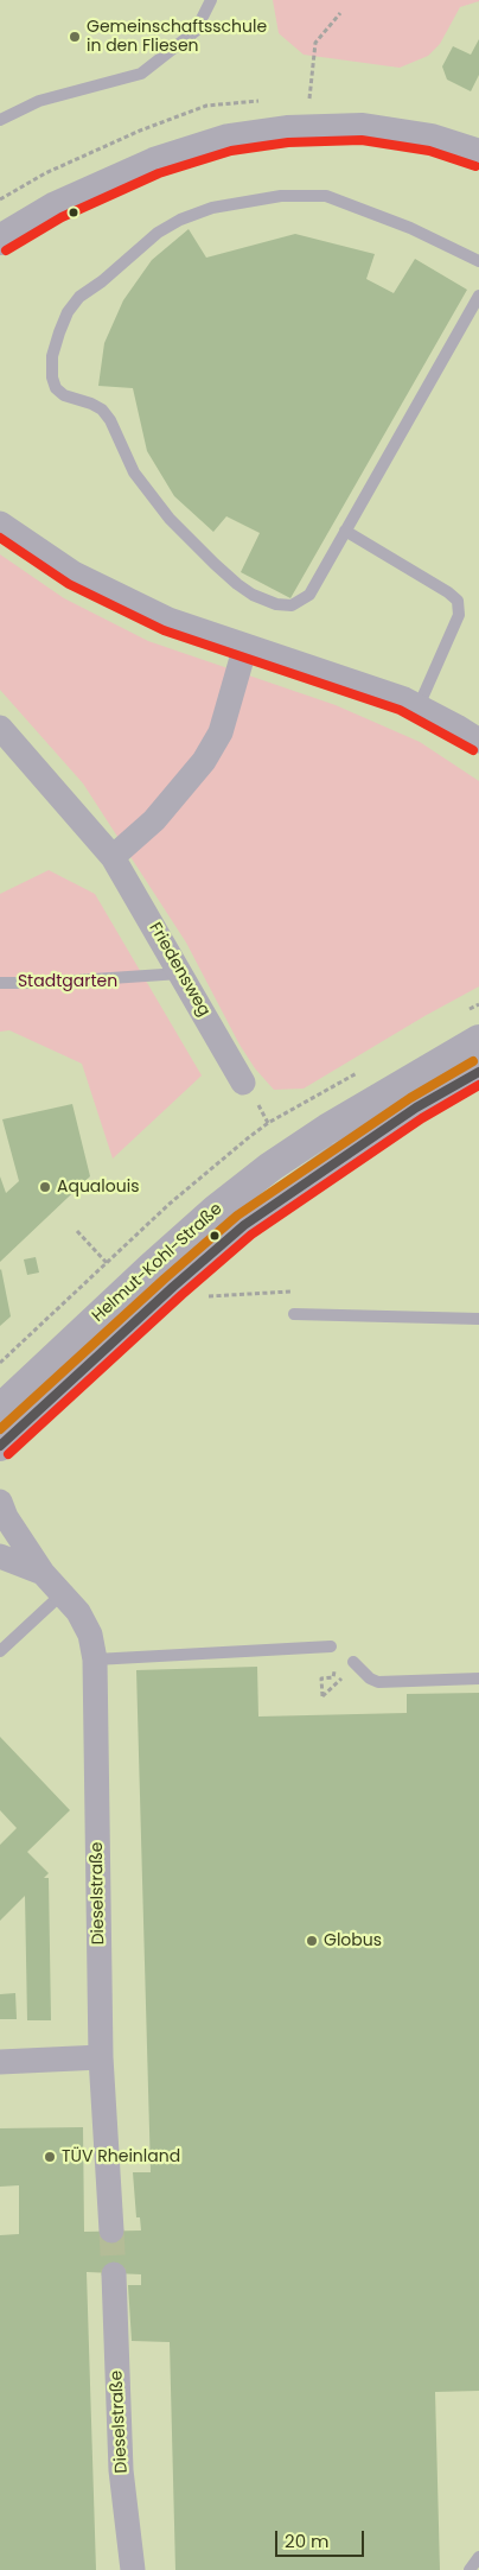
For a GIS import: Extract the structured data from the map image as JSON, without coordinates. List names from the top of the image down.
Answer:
{
  "streets": {
    "street": ["Friedensweg", "Helmut-Kohl-Straße", "Dieselstraße"]
  },
  "parks": ["Stadtgarten"],
  "places": [
    "Gemeinschaftsschule in den Fliesen",
    "Aqualouis",
    "Globus",
    "TÜV Rheinland"
  ],
  "scale_bar": "20 m"
}
